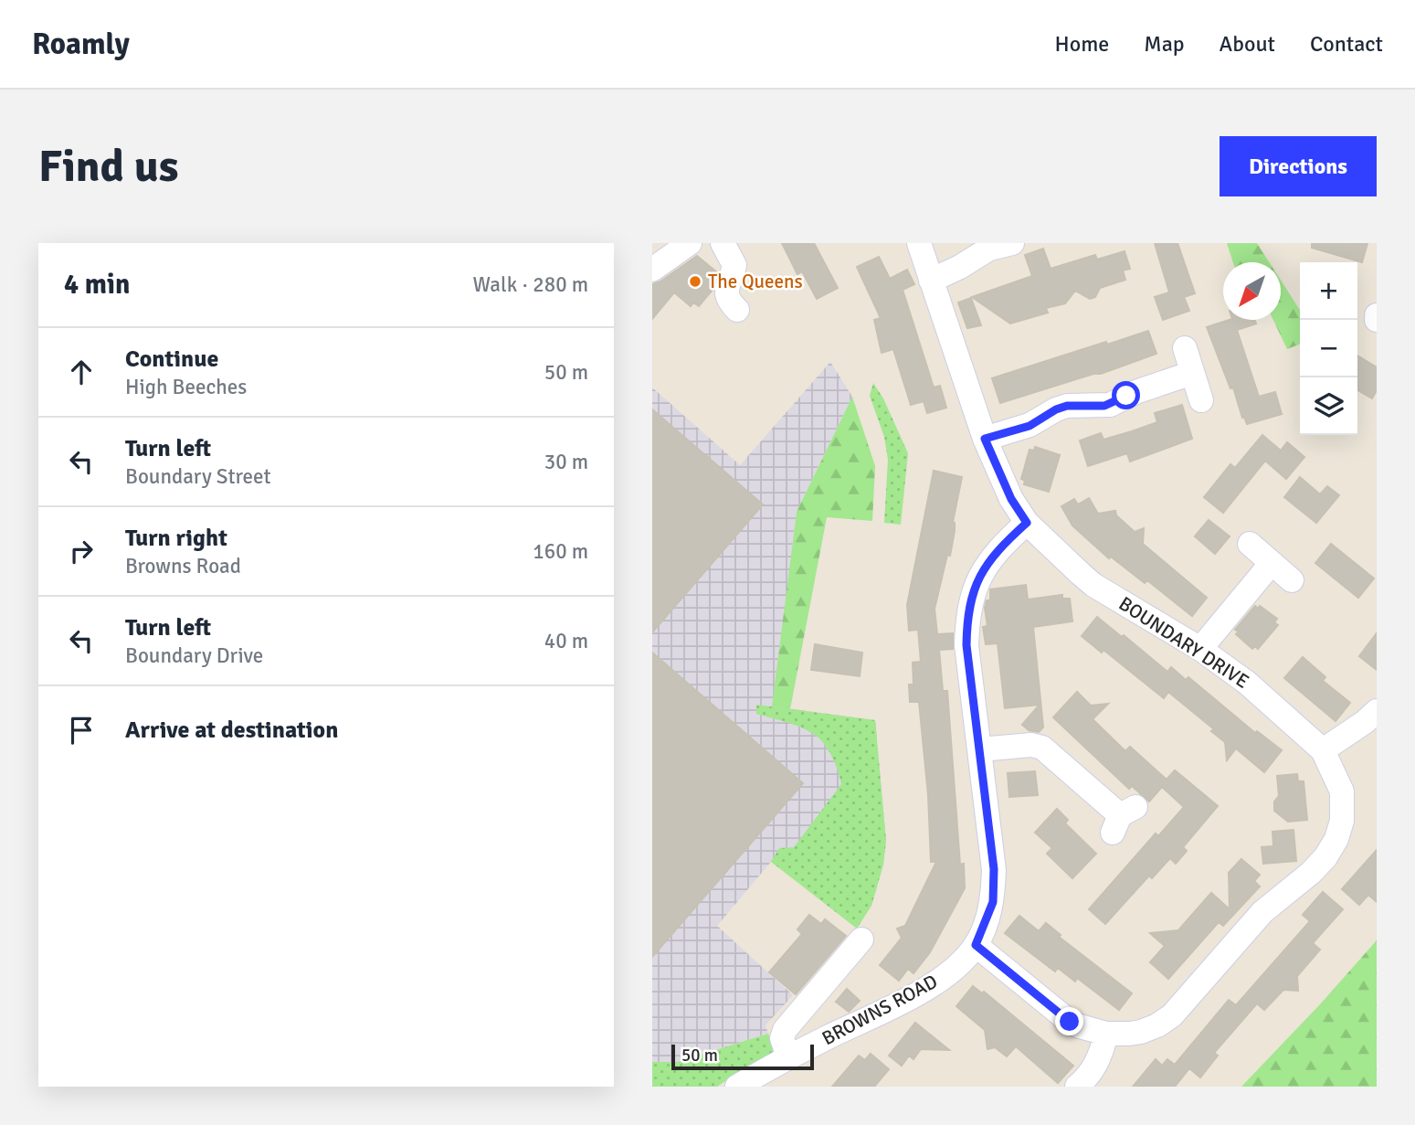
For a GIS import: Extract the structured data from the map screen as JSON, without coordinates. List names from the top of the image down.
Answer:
{
  "streets": {
    "street": ["BOUNDARY DRIVE", "BROWNS ROAD"]
  },
  "crossings": [
    ["BOUNDARY DRIVE", "BROWNS ROAD"]
  ],
  "places": ["The Queens"],
  "scale_bar": "50 m",
  "north": "bottom left",
  "page": {
    "header": "Roamly",
    "nav": [
      "Home",
      "Map",
      "About",
      "Contact"
    ],
    "buttons": "Directions",
    "title": "Find us",
    "heading": ["4 min", "Walk · 280 m"],
    "map_buttons": ["+", "−"],
    "list": [
      ["Continue", "High Beeches", "50 m"],
      ["Turn left", "Boundary Street", "30 m"],
      ["Turn right", "Browns Road", "160 m"],
      ["Turn left", "Boundary Drive", "40 m"],
      "Arrive at destination"
    ],
    "scale": "50 m"
  }
}
